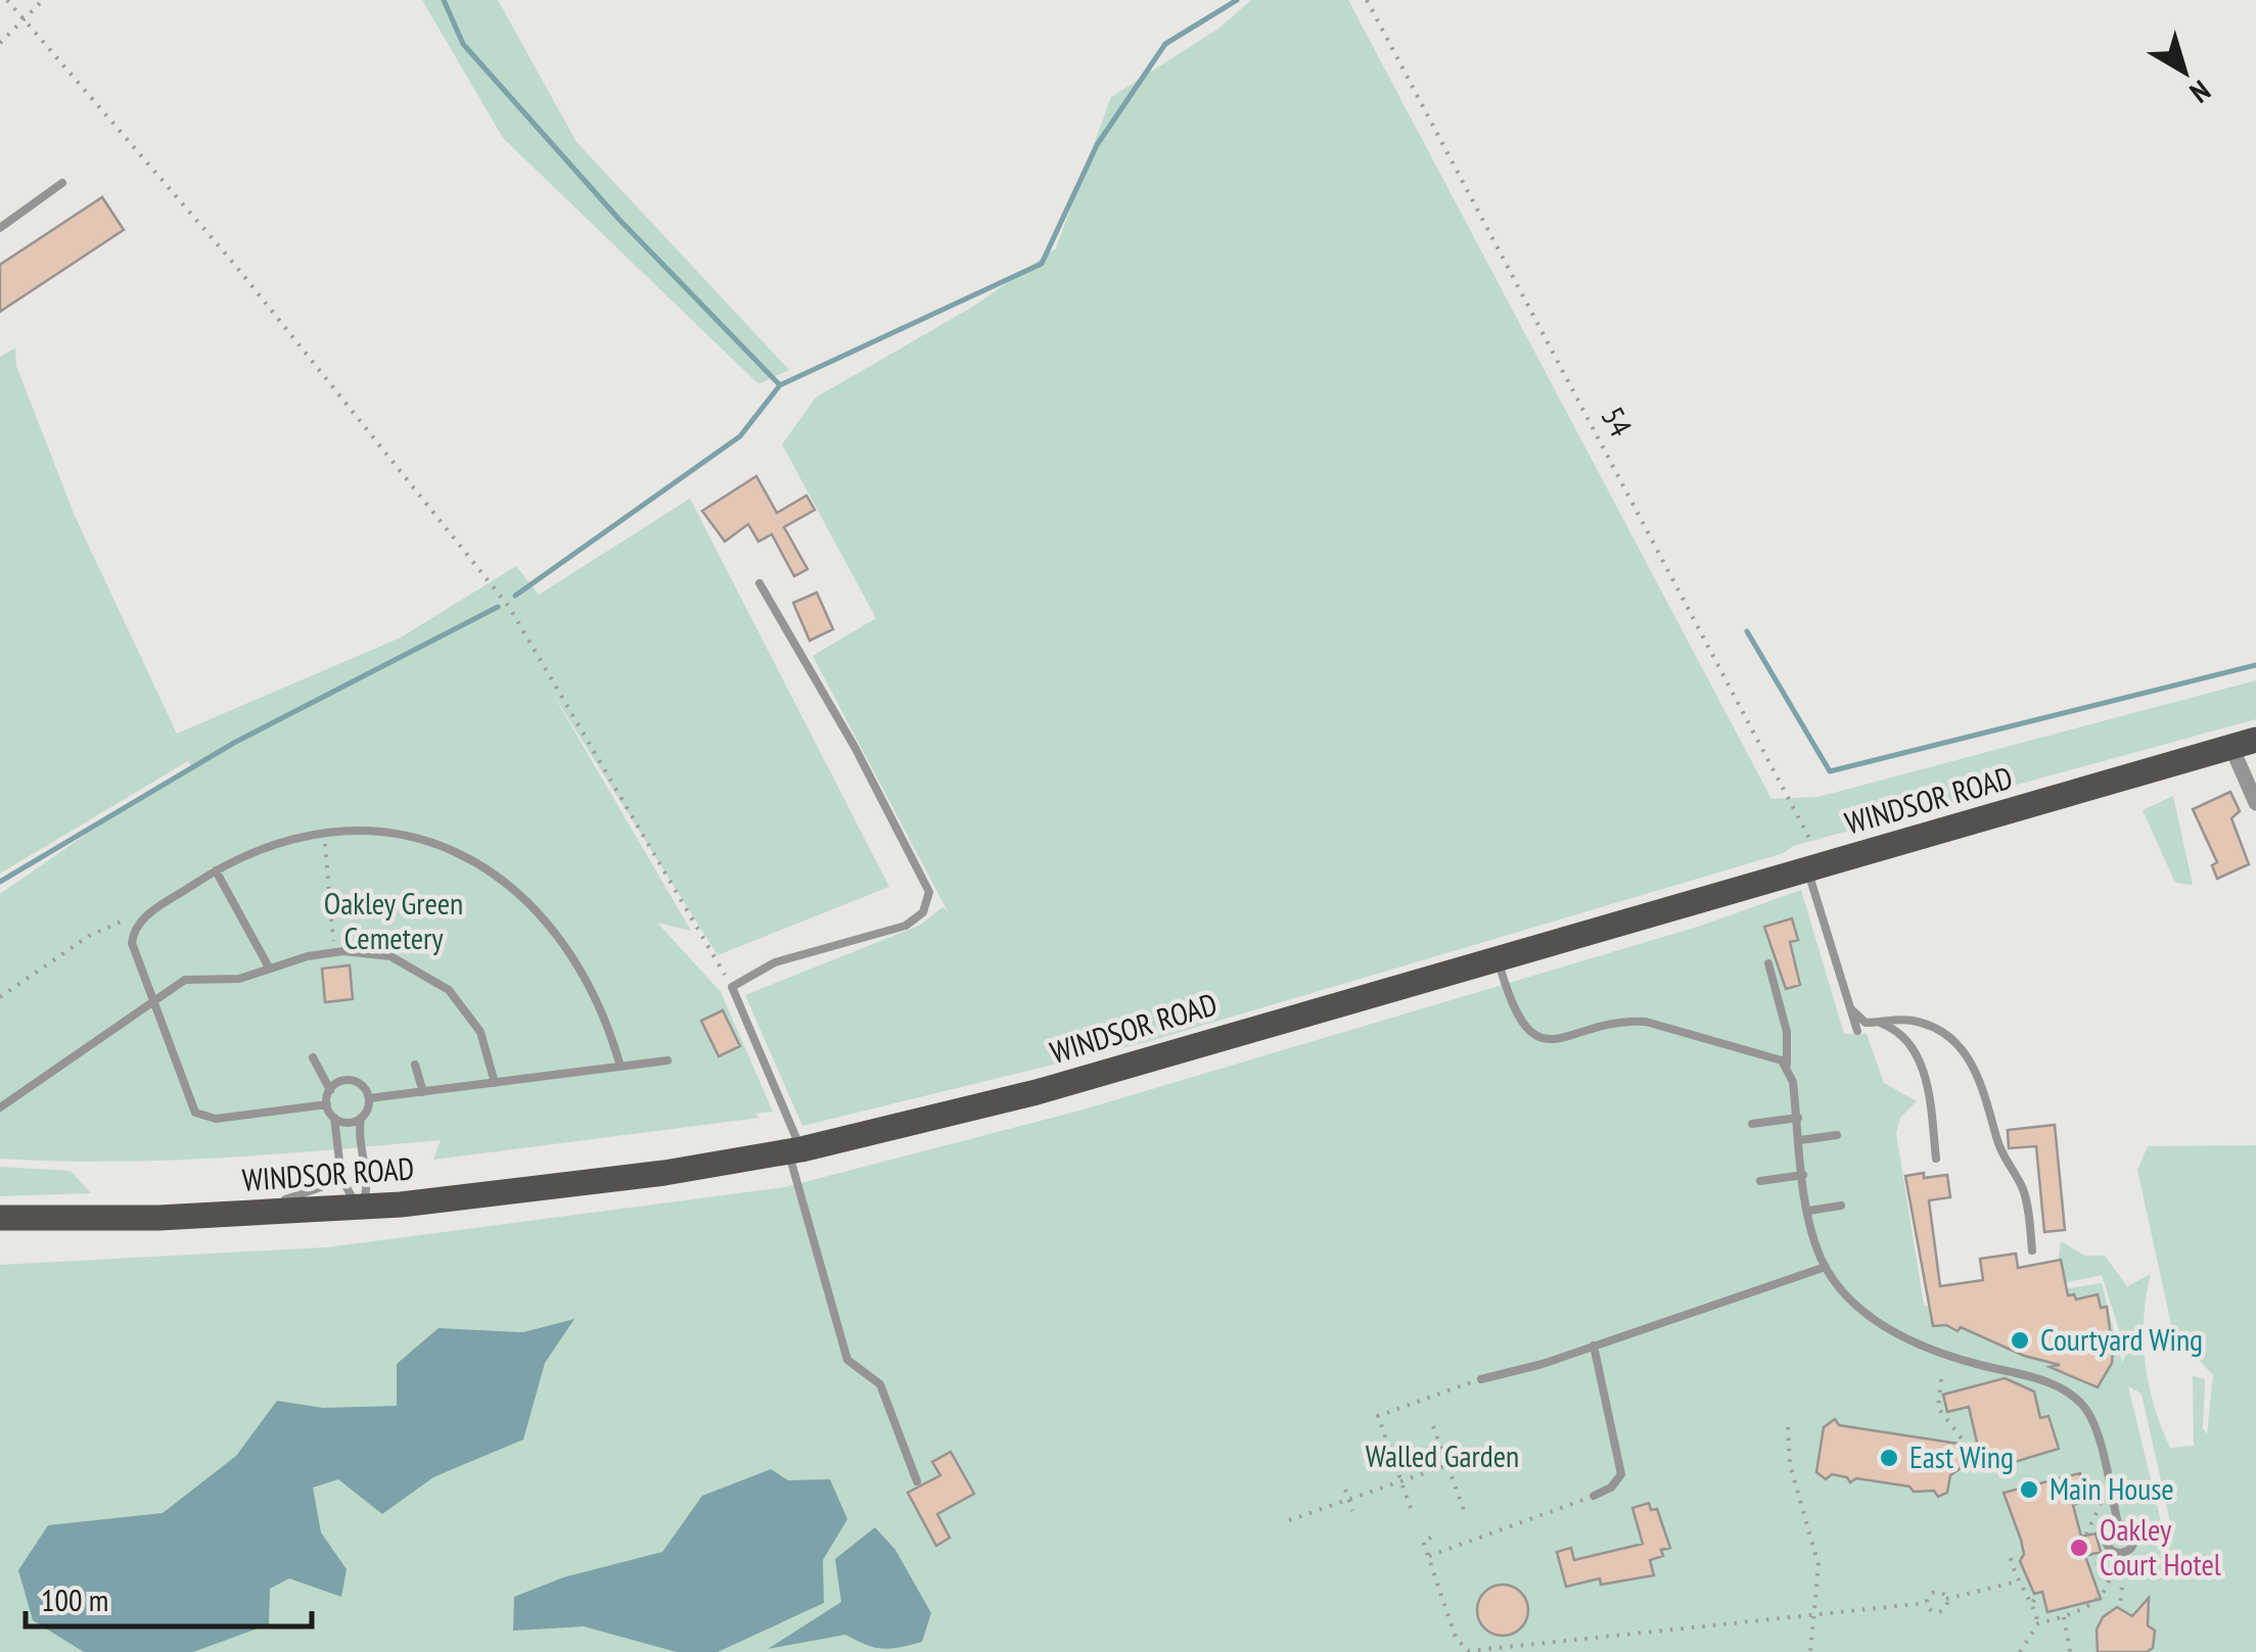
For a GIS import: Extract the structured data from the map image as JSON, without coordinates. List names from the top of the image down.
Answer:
{
  "streets": {
    "main road": ["WINDSOR ROAD"],
    "path": ["54"]
  },
  "crossings": [
    ["54", "WINDSOR ROAD"]
  ],
  "parks": ["Oakley Green Cemetery", "Walled Garden"],
  "places": [
    "Courtyard Wing",
    "East Wing",
    "Main House",
    "Oakley Court Hotel"
  ],
  "scale_bar": "100 m",
  "north": "bottom right"
}
